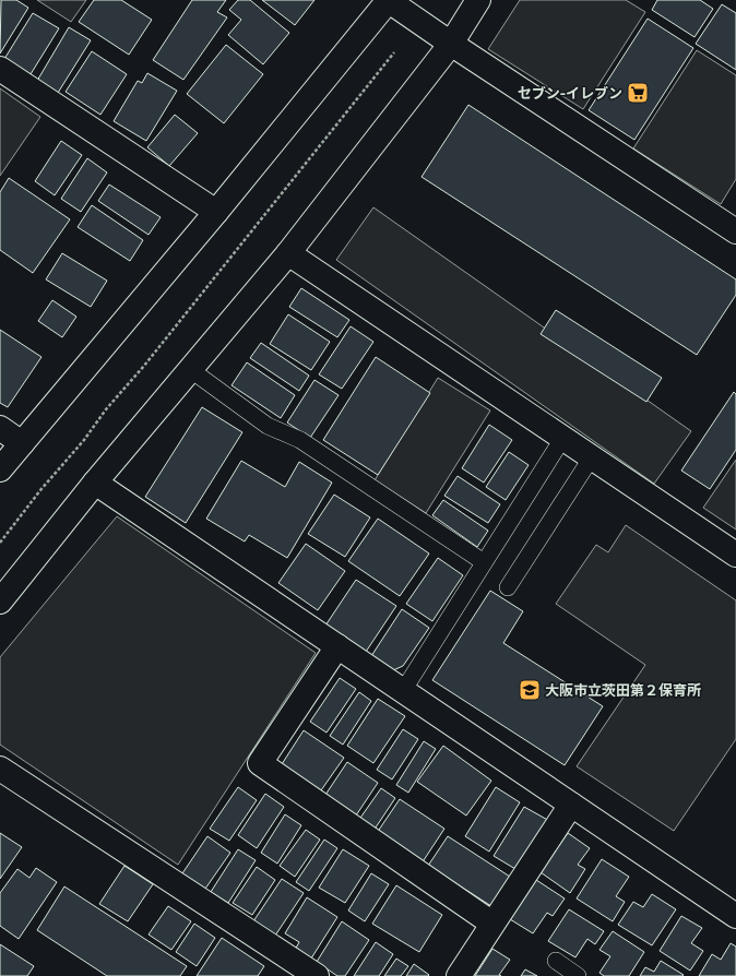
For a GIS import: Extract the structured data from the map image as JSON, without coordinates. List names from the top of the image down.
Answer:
{
  "places": {
    "supermarket": ["セブン-イレブン"],
    "school or university": ["大阪市立茨田第２保育所"]
  }
}
